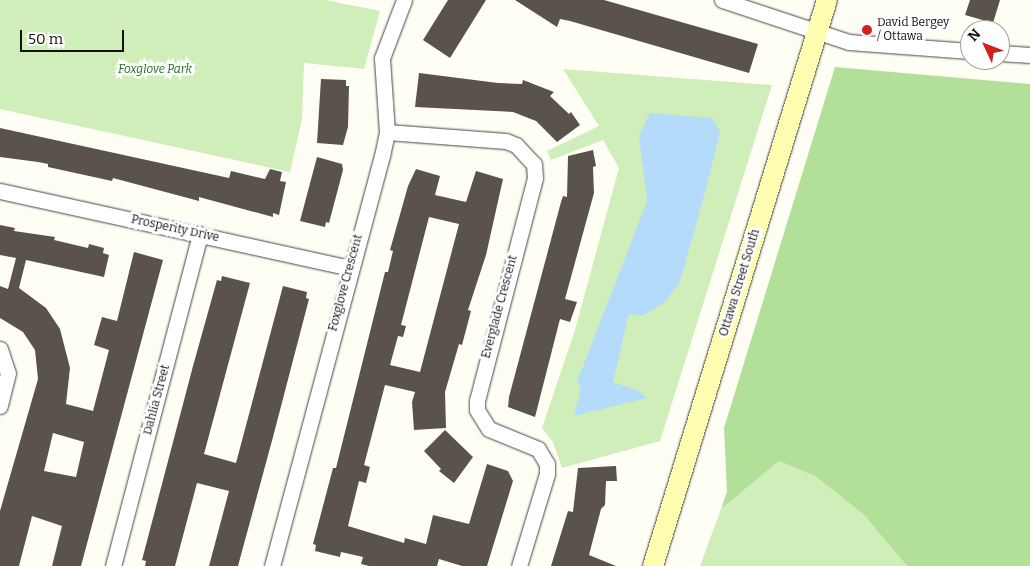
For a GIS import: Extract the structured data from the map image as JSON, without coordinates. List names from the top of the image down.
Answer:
{
  "streets": {
    "main road": ["Ottawa Street South"],
    "street": [
      "Prosperity Drive",
      "Foxglove Crescent",
      "Everglade Crescent",
      "Dahlia Street"
    ]
  },
  "crossings": [
    ["Prosperity Drive", "Foxglove Crescent"],
    ["Prosperity Drive", "Dahlia Street"],
    ["Foxglove Crescent", "Everglade Crescent"]
  ],
  "parks": ["Foxglove Park"],
  "places": ["David Bergey / Ottawa"],
  "scale_bar": "50 m",
  "north": "top left"
}
